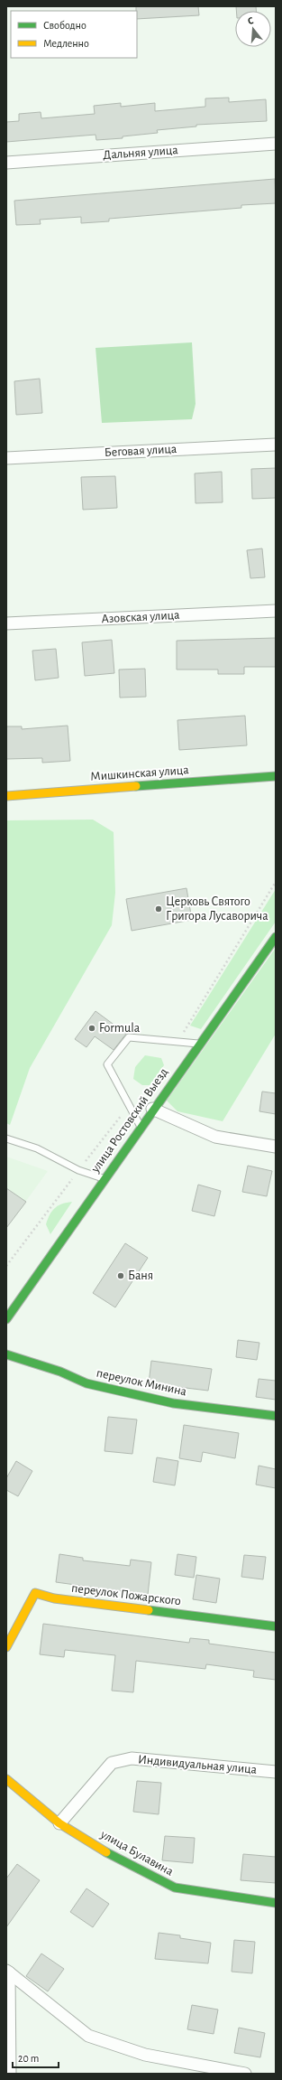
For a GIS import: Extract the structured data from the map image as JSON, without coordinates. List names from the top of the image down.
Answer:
{
  "streets": {
    "street": [
      "Дальняя улица",
      "Беговая улица",
      "Азовская улица",
      "Мишкинская улица",
      "улица Ростовский Выезд",
      "переулок Минина",
      "переулок Пожарского",
      "Индивидуальная улица",
      "улица Булавина"
    ]
  },
  "crossings": [
    ["Индивидуальная улица", "улица Булавина"]
  ],
  "places": ["Церковь Святого Григора Лусаворича", "Formula", "Баня"],
  "legend": ["Свободно", "Медленно"],
  "scale_bar": "20 m",
  "north": "top"
}
